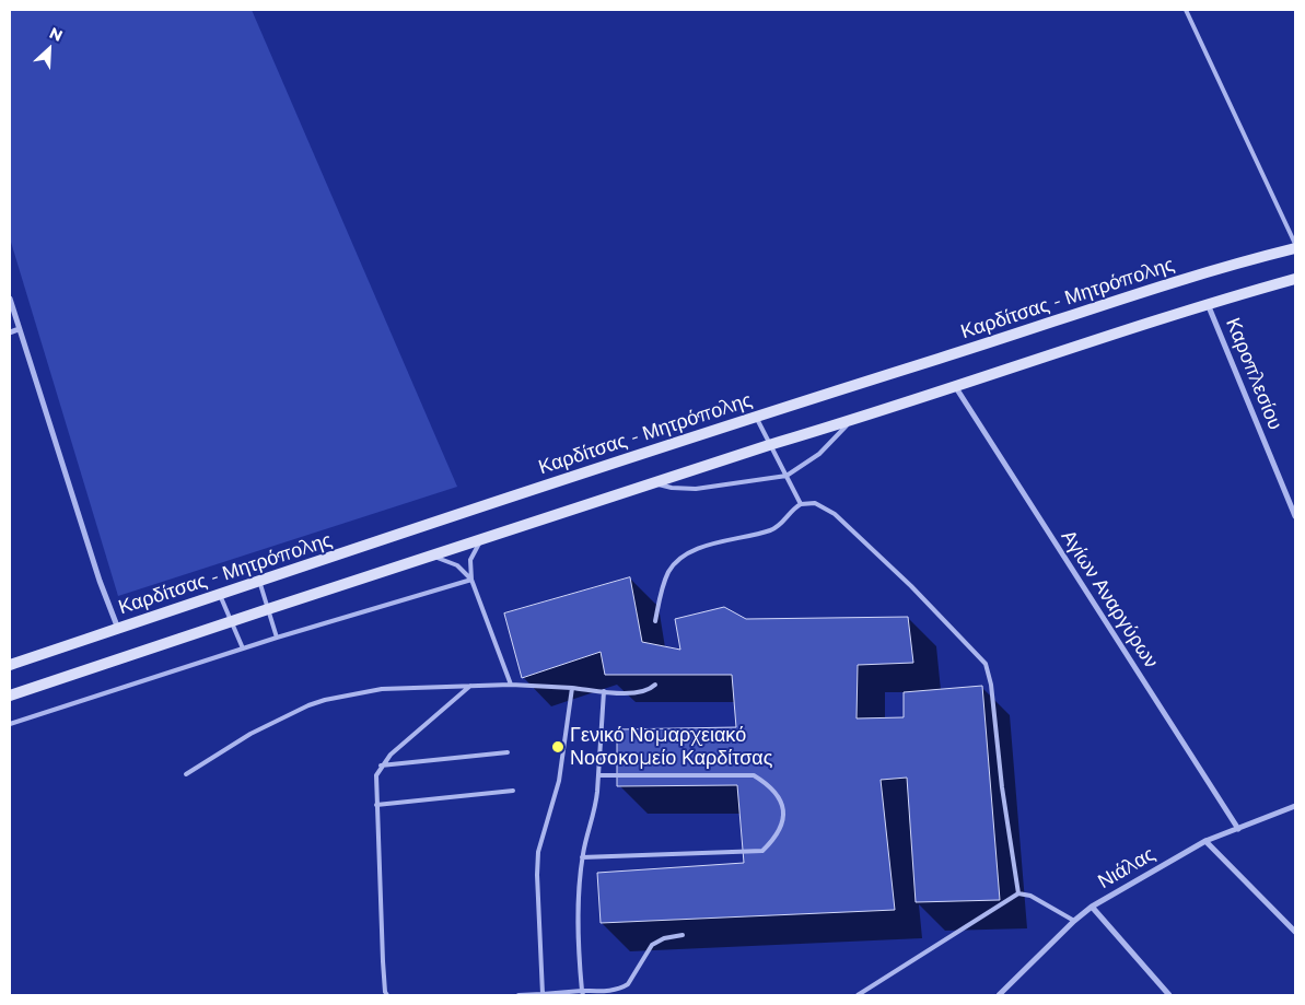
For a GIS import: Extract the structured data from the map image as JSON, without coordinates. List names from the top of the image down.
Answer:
{
  "streets": {
    "main road": ["Καρδίτσας - Μητρόπολης"],
    "street": ["Καροπλεσίου", "Αγίων Αναργύρων", "Νιάλας"]
  },
  "crossings": [
    ["Αγίων Αναργύρων", "Νιάλας"]
  ],
  "places": ["Γενικό Νομαρχειακό Νοσοκομείο Καρδίτσας"],
  "north": "top right"
}
